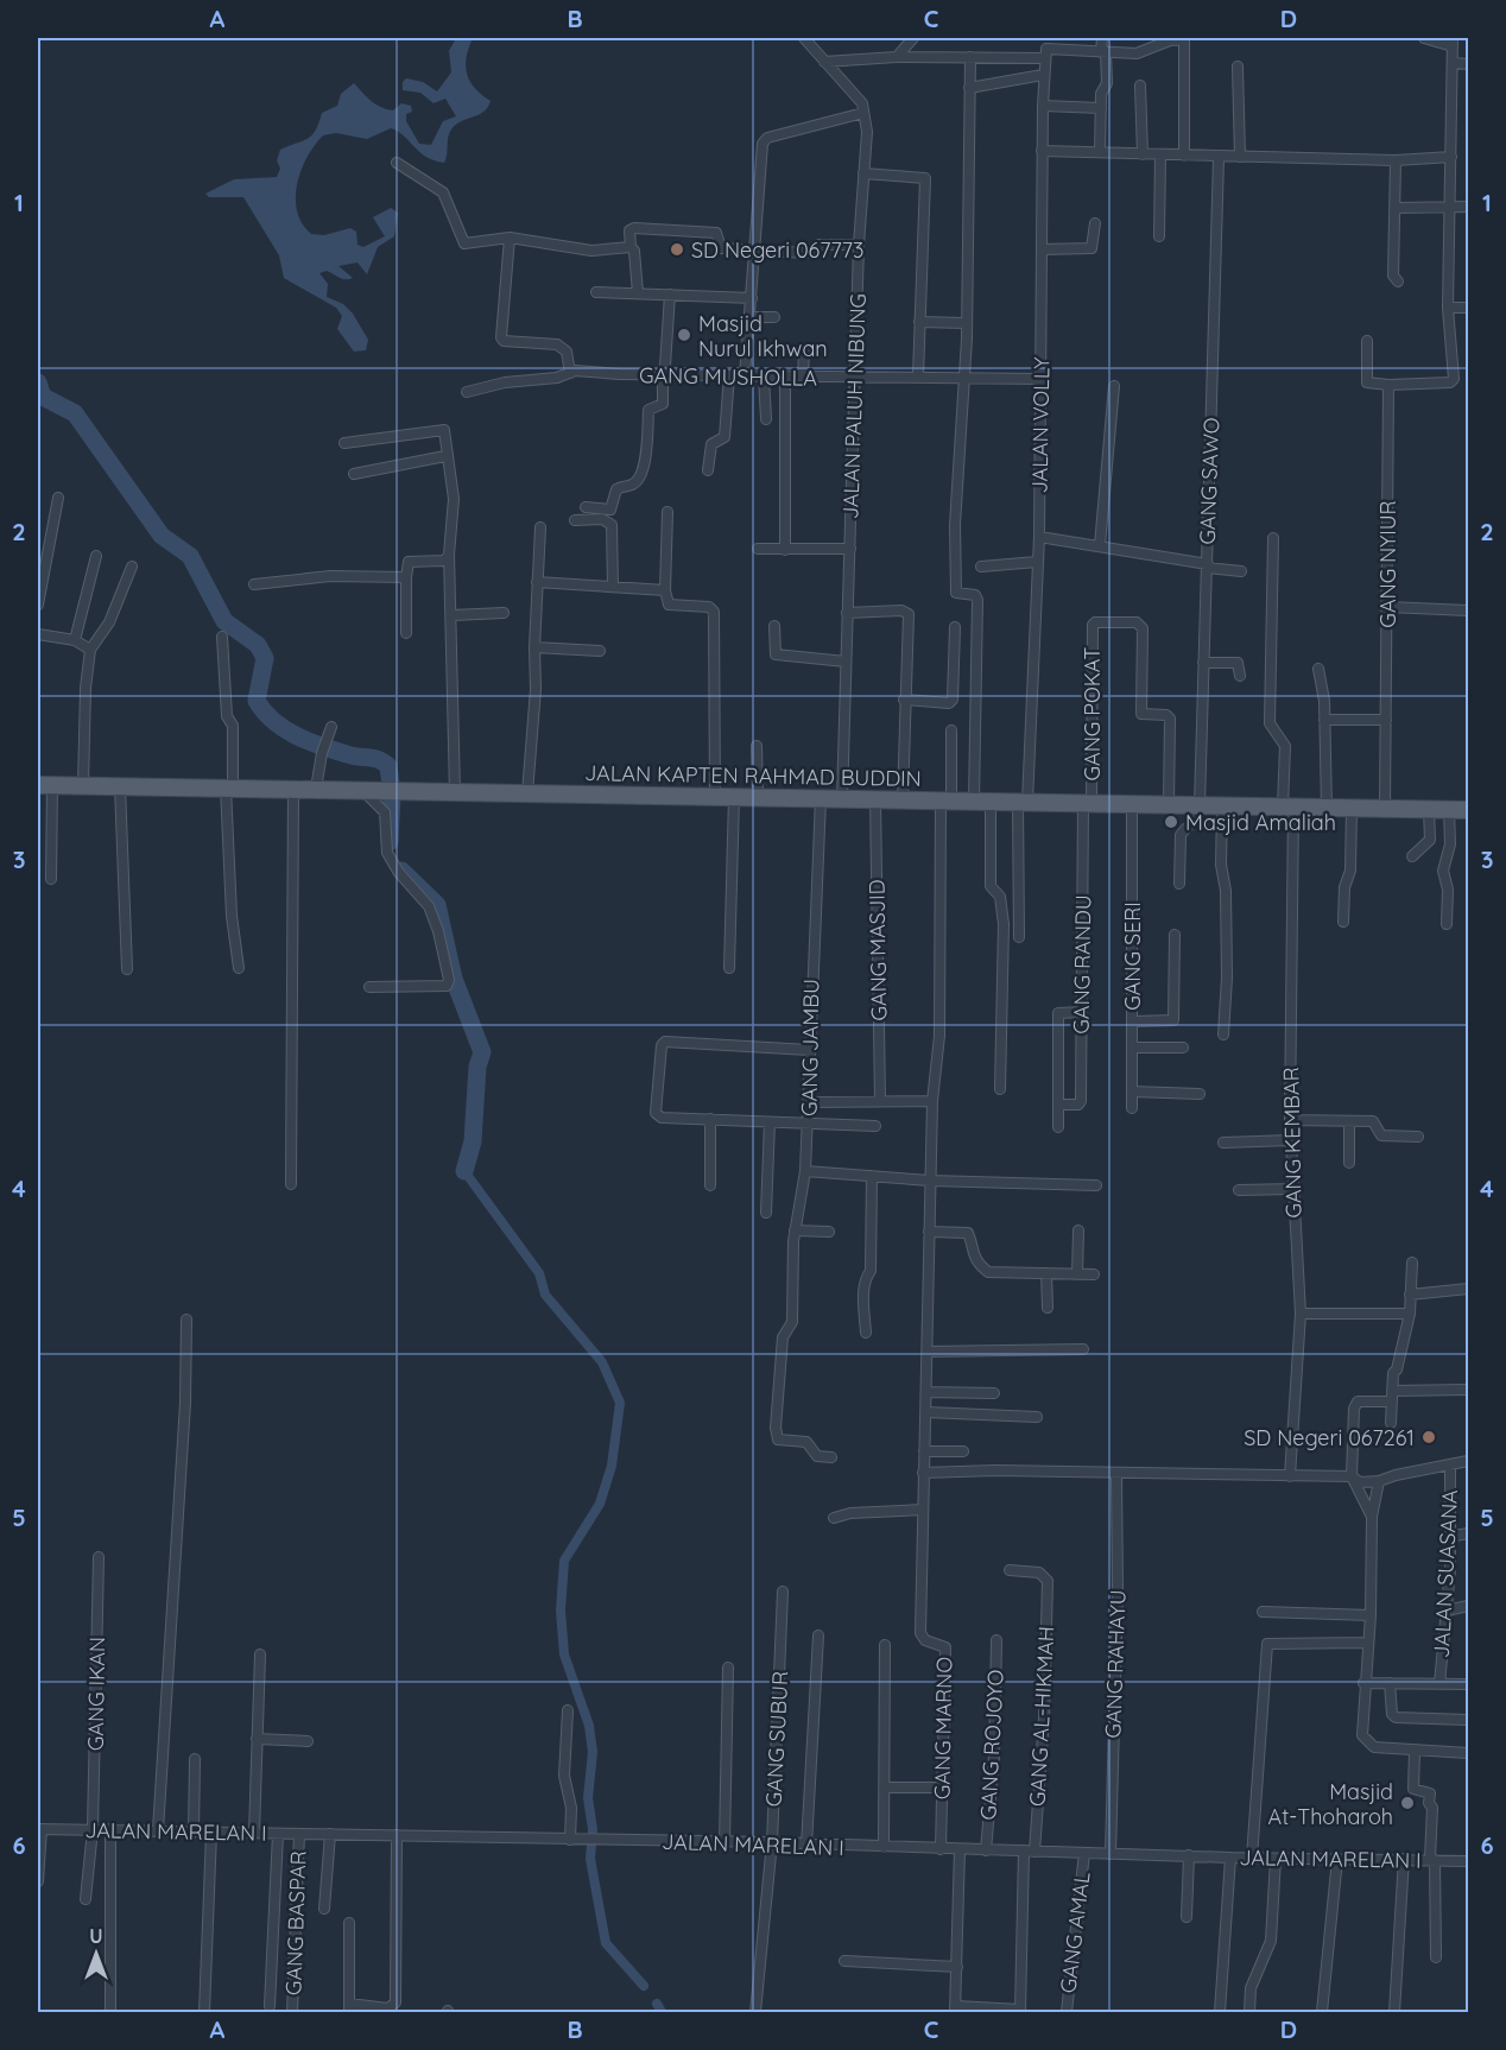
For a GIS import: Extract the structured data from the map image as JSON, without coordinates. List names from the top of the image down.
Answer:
{
  "streets": {
    "main road": ["JALAN KAPTEN RAHMAD BUDDIN"],
    "street": [
      "GANG MUSHOLLA",
      "JALAN PALUH NIBUNG",
      "JALAN VOLLY",
      "GANG SAWO",
      "GANG NYIUR",
      "GANG POKAT",
      "GANG MASJID",
      "GANG SERI",
      "GANG RANDU",
      "GANG JAMBU",
      "GANG KEMBAR",
      "JALAN SUASANA",
      "GANG RAHAYU",
      "GANG IKAN",
      "GANG AL-HIKMAH",
      "GANG MARNO",
      "GANG SUBUR",
      "GANG ROJOYO",
      "JALAN MARELAN I",
      "GANG BASPAR",
      "GANG AMAL"
    ]
  },
  "crossings": [
    ["GANG MUSHOLLA", "JALAN PALUH NIBUNG"],
    ["GANG MUSHOLLA", "JALAN VOLLY"],
    ["JALAN PALUH NIBUNG", "JALAN KAPTEN RAHMAD BUDDIN"],
    ["JALAN VOLLY", "JALAN KAPTEN RAHMAD BUDDIN"],
    ["GANG SAWO", "JALAN KAPTEN RAHMAD BUDDIN"],
    ["GANG NYIUR", "JALAN KAPTEN RAHMAD BUDDIN"],
    ["GANG POKAT", "JALAN KAPTEN RAHMAD BUDDIN"],
    ["GANG POKAT", "GANG RANDU"],
    ["JALAN KAPTEN RAHMAD BUDDIN", "GANG MASJID"],
    ["JALAN KAPTEN RAHMAD BUDDIN", "GANG SERI"],
    ["JALAN KAPTEN RAHMAD BUDDIN", "GANG RANDU"],
    ["JALAN KAPTEN RAHMAD BUDDIN", "GANG JAMBU"],
    ["JALAN KAPTEN RAHMAD BUDDIN", "GANG KEMBAR"],
    ["JALAN KAPTEN RAHMAD BUDDIN", "GANG MARNO"],
    ["GANG RAHAYU", "JALAN MARELAN I"],
    ["GANG IKAN", "JALAN MARELAN I"],
    ["GANG AL-HIKMAH", "JALAN MARELAN I"],
    ["GANG MARNO", "JALAN MARELAN I"],
    ["GANG SUBUR", "JALAN MARELAN I"],
    ["GANG ROJOYO", "JALAN MARELAN I"],
    ["JALAN MARELAN I", "GANG BASPAR"],
    ["JALAN MARELAN I", "GANG AMAL"]
  ],
  "places": [
    "SD Negeri 067773",
    "Masjid Nurul Ikhwan",
    "Masjid Amaliah",
    "SD Negeri 067261",
    "Masjid At-Thoharoh"
  ],
  "north": "top",
  "grid": {
    "columns": [
      "A",
      "B",
      "C",
      "D"
    ],
    "rows": [
      "1",
      "2",
      "3",
      "4",
      "5",
      "6"
    ]
  }
}
